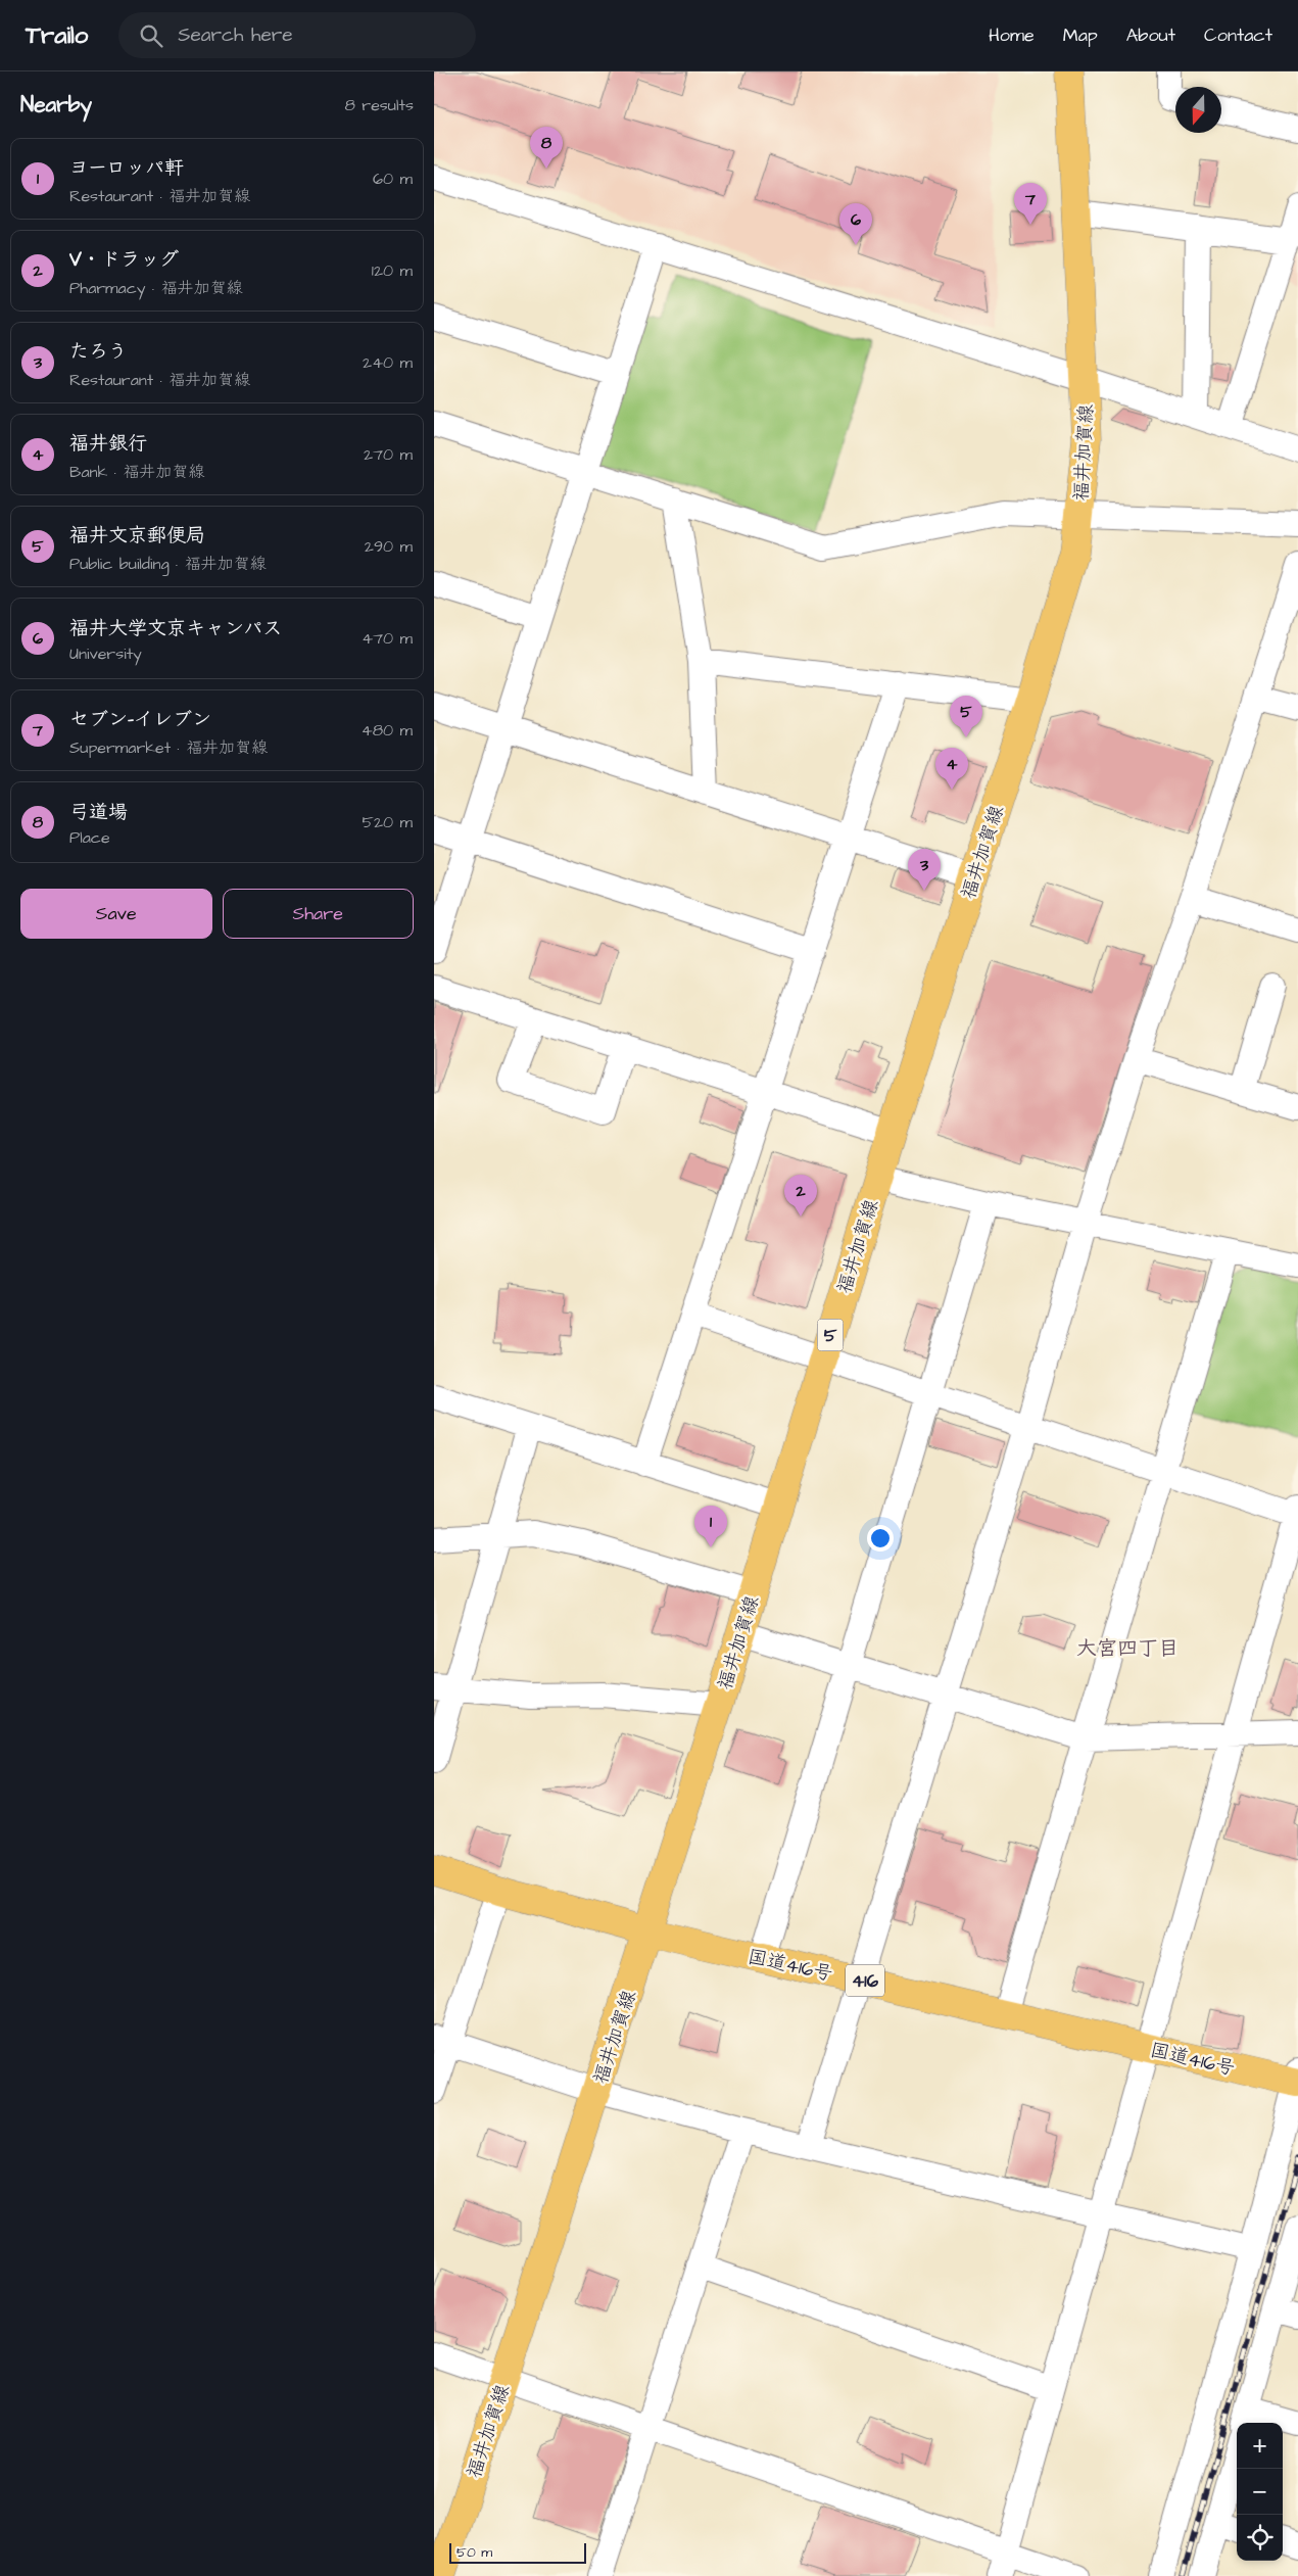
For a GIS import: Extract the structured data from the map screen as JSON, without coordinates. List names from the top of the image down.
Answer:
{
  "streets": {
    "main road": [
      "福井加賀線",
      "5",
      "国道416号",
      "416"
    ]
  },
  "crossings": [
    ["福井加賀線", "国道416号"]
  ],
  "districts": ["大宮四丁目"],
  "scale_bar": "50 m",
  "north": "bottom",
  "page": {
    "header": "Trailo",
    "search": "Search here",
    "nav": [
      "Home",
      "Map",
      "About",
      "Contact"
    ],
    "heading": ["Nearby", "8 results"],
    "pins": [
      "8",
      "7",
      "6",
      "5",
      "4",
      "3",
      "2",
      "1"
    ],
    "list": [
      {
        "mark": "1",
        "name": "ヨーロッパ軒",
        "note": "Restaurant · 福井加賀線",
        "value": "60 m"
      },
      {
        "mark": "2",
        "name": "V・ドラッグ",
        "note": "Pharmacy · 福井加賀線",
        "value": "120 m"
      },
      {
        "mark": "3",
        "name": "たろう",
        "note": "Restaurant · 福井加賀線",
        "value": "240 m"
      },
      {
        "mark": "4",
        "name": "福井銀行",
        "note": "Bank · 福井加賀線",
        "value": "270 m"
      },
      {
        "mark": "5",
        "name": "福井文京郵便局",
        "note": "Public building · 福井加賀線",
        "value": "290 m"
      },
      {
        "mark": "6",
        "name": "福井大学文京キャンパス",
        "note": "University",
        "value": "470 m"
      },
      {
        "mark": "7",
        "name": "セブン-イレブン",
        "note": "Supermarket · 福井加賀線",
        "value": "480 m"
      },
      {
        "mark": "8",
        "name": "弓道場",
        "note": "Place",
        "value": "520 m"
      }
    ],
    "buttons": ["Save", "Share"],
    "map_buttons": ["+", "−"],
    "scale": "50 m"
  }
}
